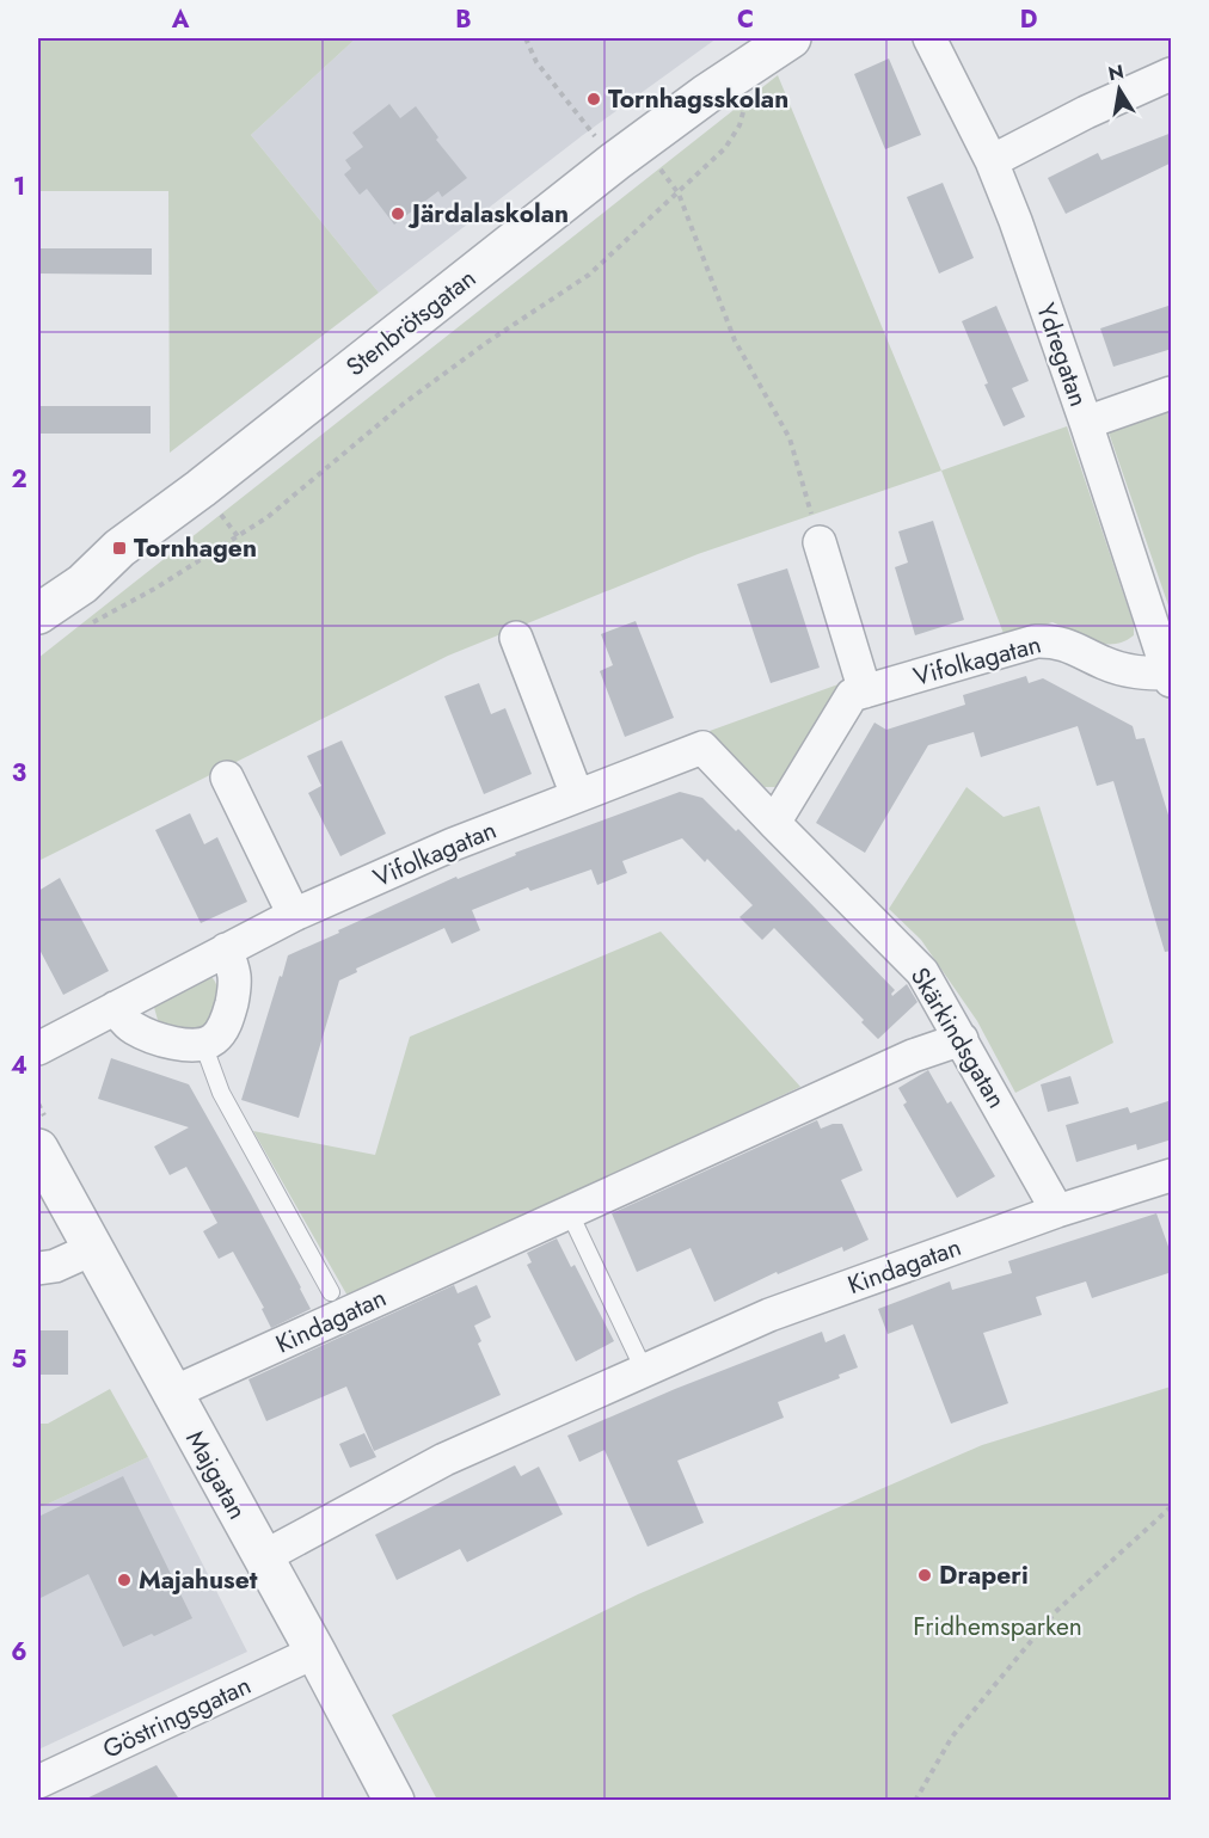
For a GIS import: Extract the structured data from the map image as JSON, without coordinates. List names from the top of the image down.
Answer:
{
  "streets": {
    "street": [
      "Stenbrötsgatan",
      "Ydregatan",
      "Vifolkagatan",
      "Skärkindsgatan",
      "Kindagatan",
      "Majgatan",
      "Göstringsgatan"
    ]
  },
  "crossings": [
    ["Ydregatan", "Vifolkagatan"],
    ["Vifolkagatan", "Skärkindsgatan"],
    ["Skärkindsgatan", "Kindagatan"],
    ["Kindagatan", "Majgatan"],
    ["Majgatan", "Göstringsgatan"]
  ],
  "parks": ["Fridhemsparken"],
  "places": {
    "other": [
      "Tornhagsskolan",
      "Järdalaskolan",
      "Draperi",
      "Majahuset"
    ],
    "transit": ["Tornhagen"]
  },
  "north": "top",
  "grid": {
    "columns": [
      "A",
      "B",
      "C",
      "D"
    ],
    "rows": [
      "1",
      "2",
      "3",
      "4",
      "5",
      "6"
    ]
  }
}
